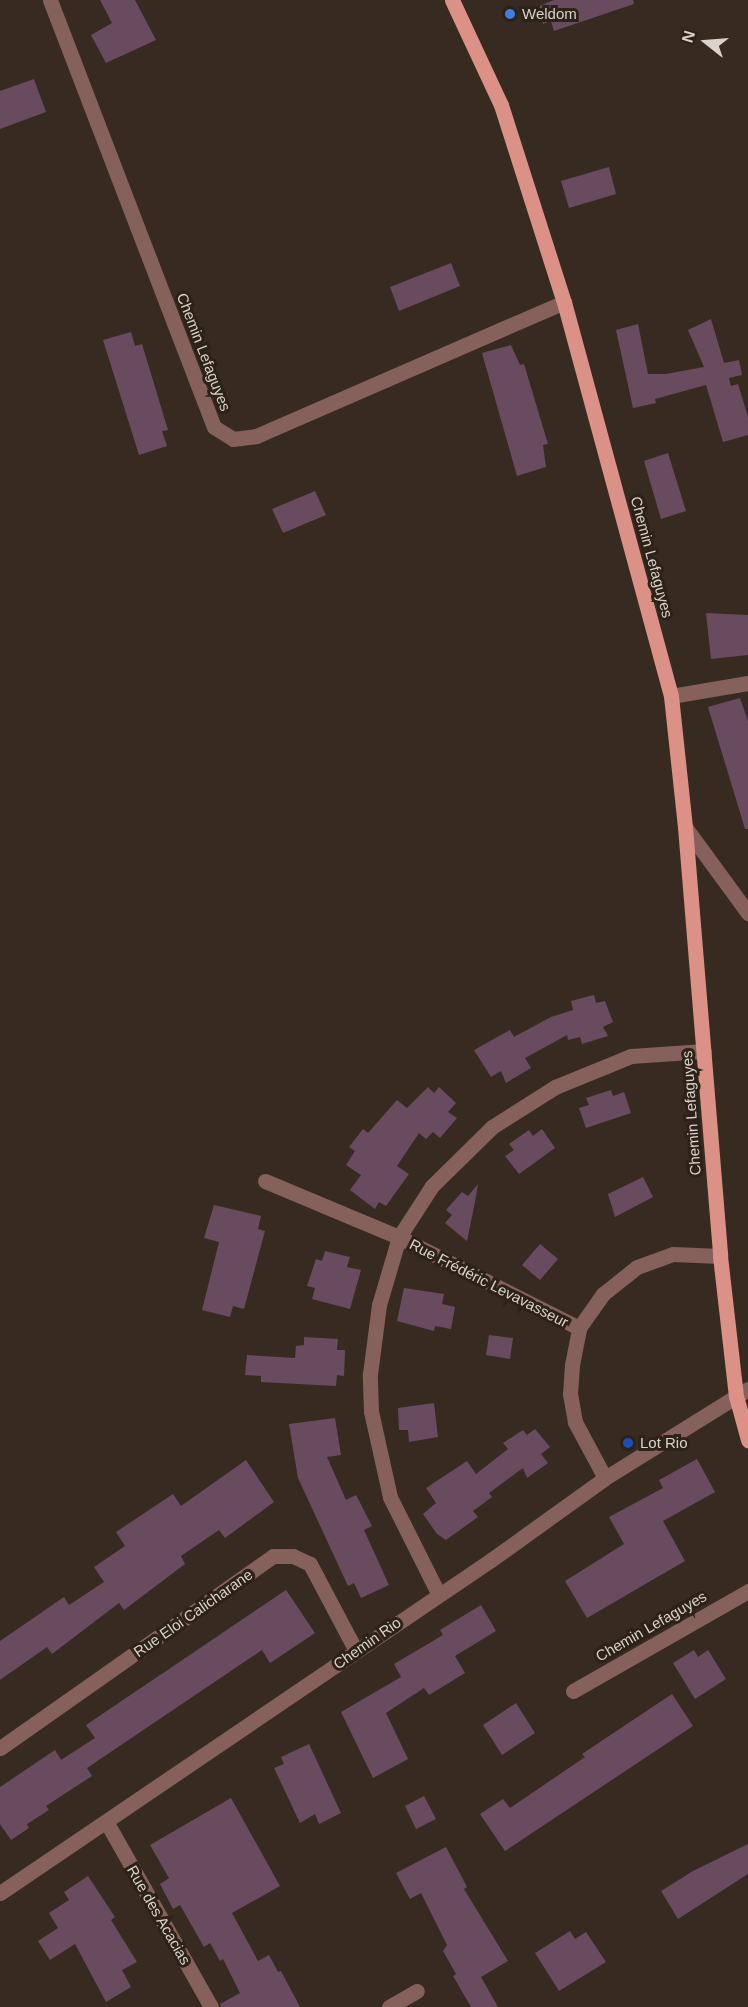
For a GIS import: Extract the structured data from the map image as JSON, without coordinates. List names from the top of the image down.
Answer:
{
  "streets": {
    "main road": ["Chemin Lefaguyes"],
    "street": [
      "Rue Frédéric Levavasseur",
      "Rue Eloi Calicharane",
      "Chemin Rio",
      "Rue des Acacias"
    ]
  },
  "crossings": [
    ["Chemin Lefaguyes", "Rue Frédéric Levavasseur"],
    ["Chemin Lefaguyes", "Chemin Rio"],
    ["Rue Frédéric Levavasseur", "Chemin Rio"],
    ["Rue Eloi Calicharane", "Chemin Rio"],
    ["Chemin Rio", "Rue des Acacias"]
  ],
  "places": ["Weldom", "Lot Rio"],
  "north": "left"
}
